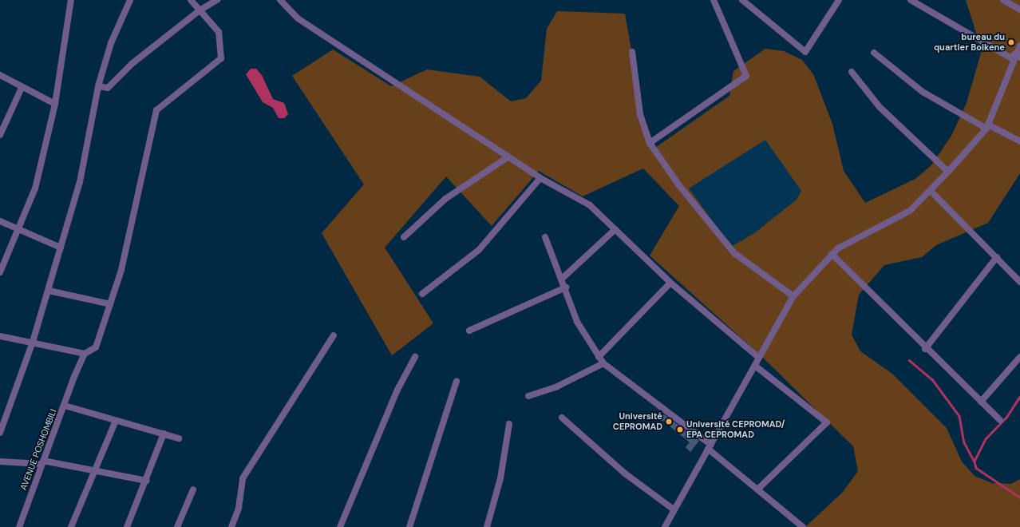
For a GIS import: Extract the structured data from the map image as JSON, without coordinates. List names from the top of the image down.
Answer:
{
  "streets": {
    "street": ["AVENUE POSHOMBILI"]
  },
  "places": ["bureau du quartier Boikene", "Université CEPROMAD", "Université CEPROMAD/ EPA CEPROMAD"]
}
